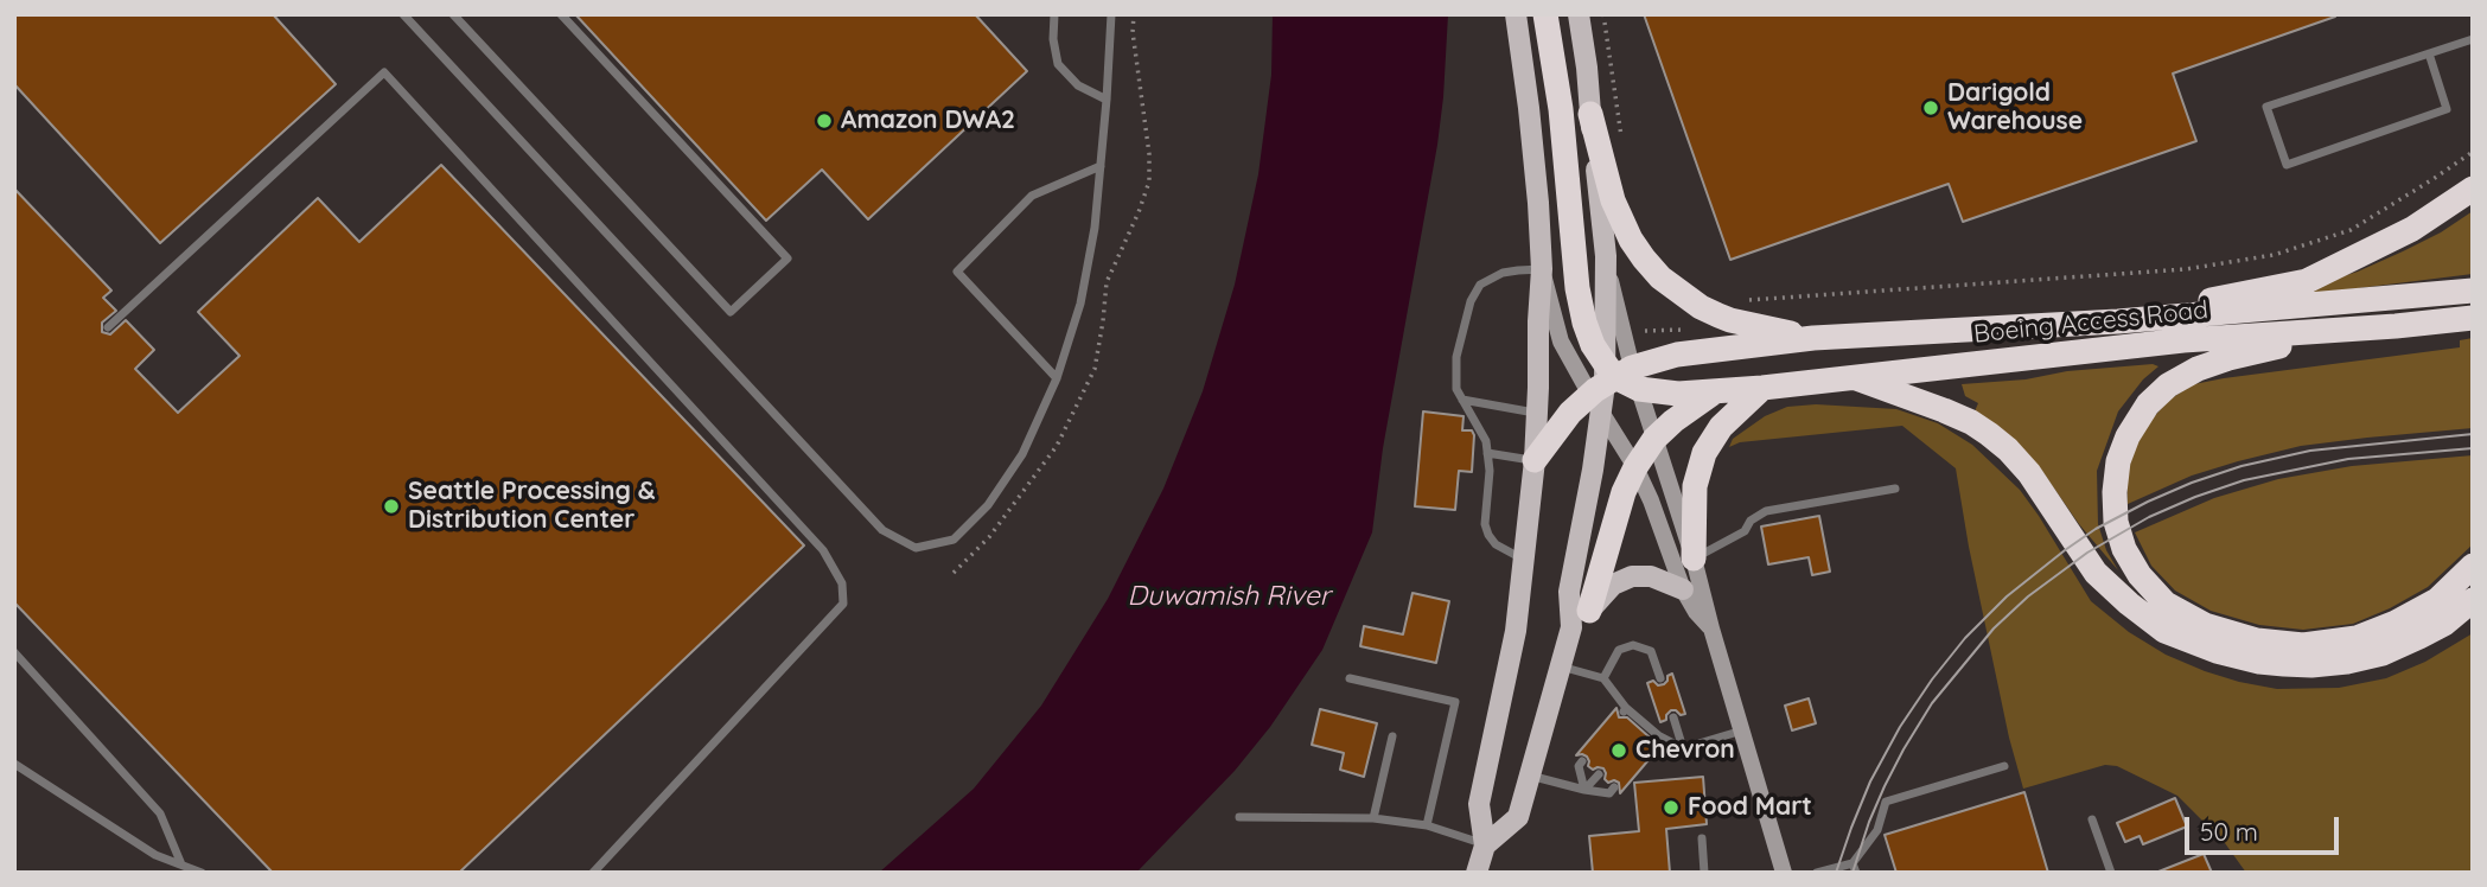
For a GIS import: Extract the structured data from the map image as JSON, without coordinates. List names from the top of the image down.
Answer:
{
  "streets": {
    "highway": ["Boeing Access Road"]
  },
  "water": ["Duwamish River"],
  "places": [
    "Darigold Warehouse",
    "Amazon DWA2",
    "Seattle Processing & Distribution Center",
    "Chevron",
    "Food Mart"
  ],
  "scale_bar": "50 m"
}
